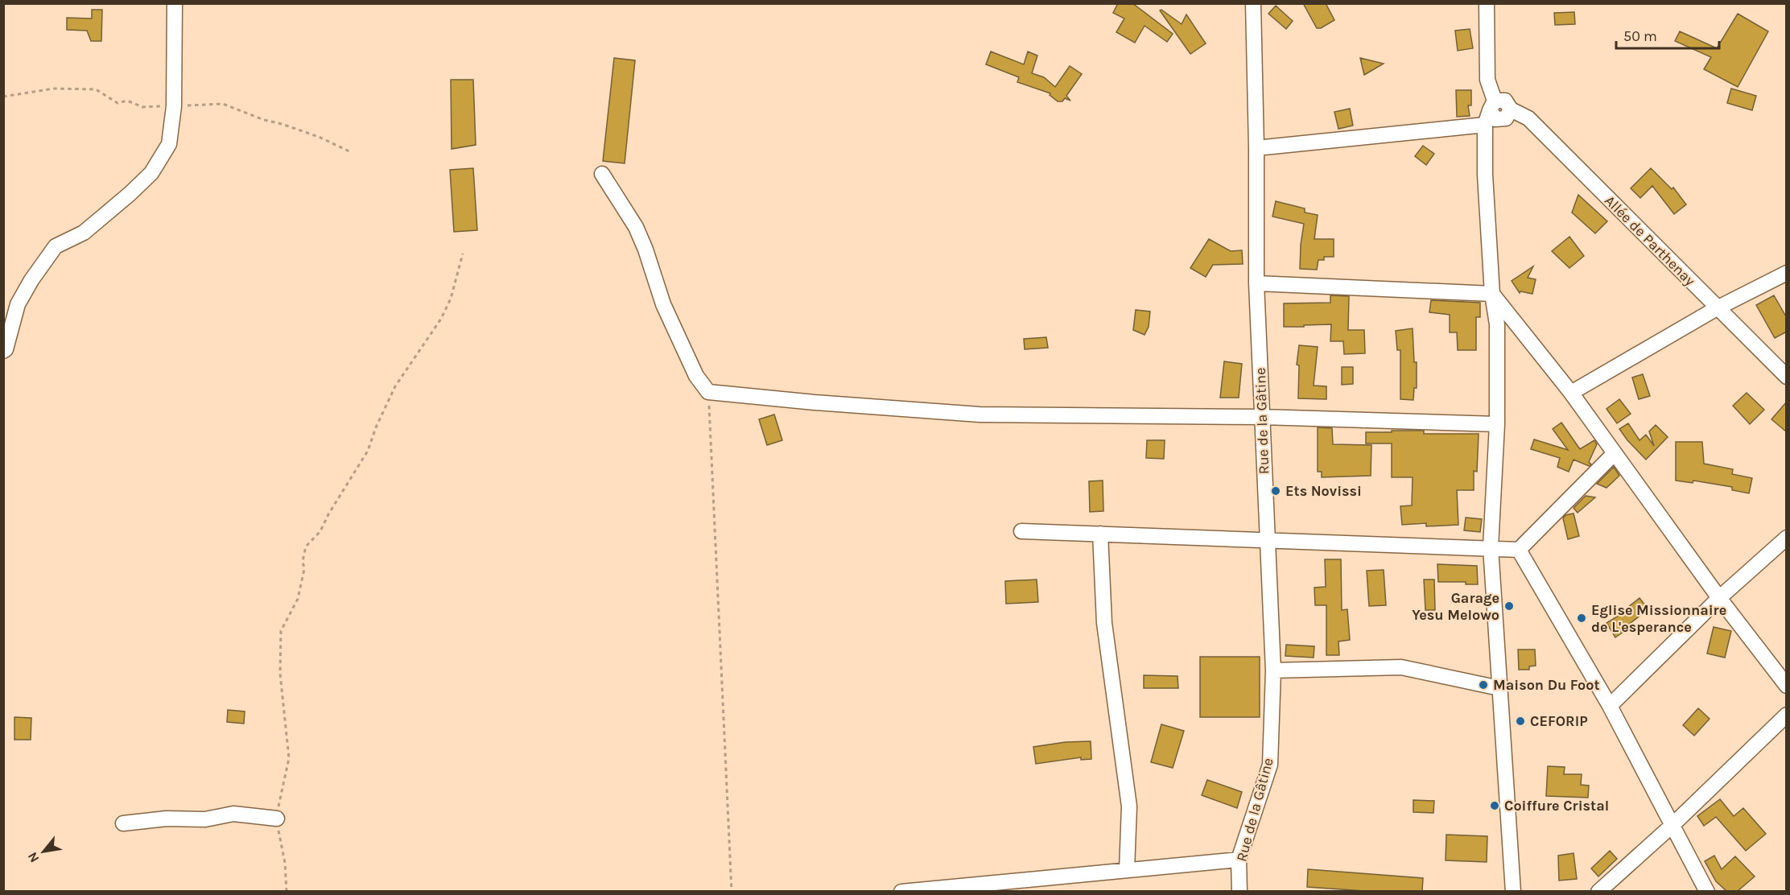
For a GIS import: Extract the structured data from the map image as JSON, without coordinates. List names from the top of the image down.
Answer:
{
  "streets": {
    "street": ["Allée de Parthenay", "Rue de la Gâtine"]
  },
  "places": [
    "Ets Novissi",
    "Garage Yesu Melowo",
    "Eglise Missionnaire de L'esperance",
    "Maison Du Foot",
    "CEFORIP",
    "Coiffure Cristal"
  ],
  "scale_bar": "50 m",
  "north": "bottom left"
}
